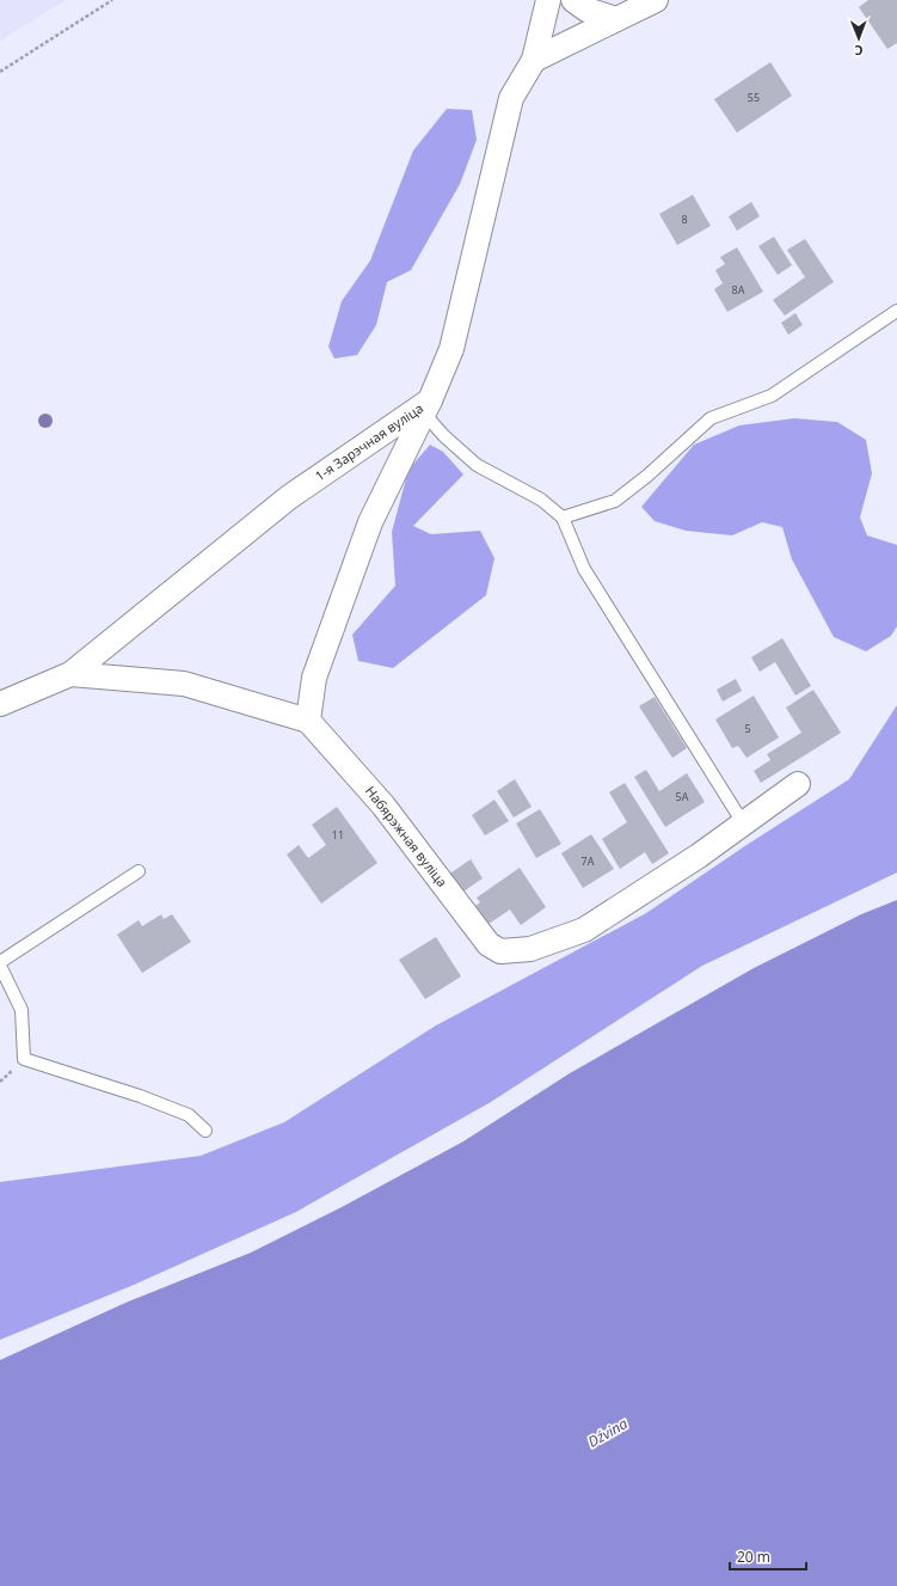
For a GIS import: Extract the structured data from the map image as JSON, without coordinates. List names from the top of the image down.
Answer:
{
  "streets": {
    "street": ["1-я Зарэчная вуліца", "Набярэжная вуліца"]
  },
  "water": ["Dźvina"],
  "house_numbers": [
    "55",
    "8",
    "8А",
    "5",
    "5А",
    "11",
    "7А"
  ],
  "scale_bar": "20 m",
  "north": "bottom"
}
